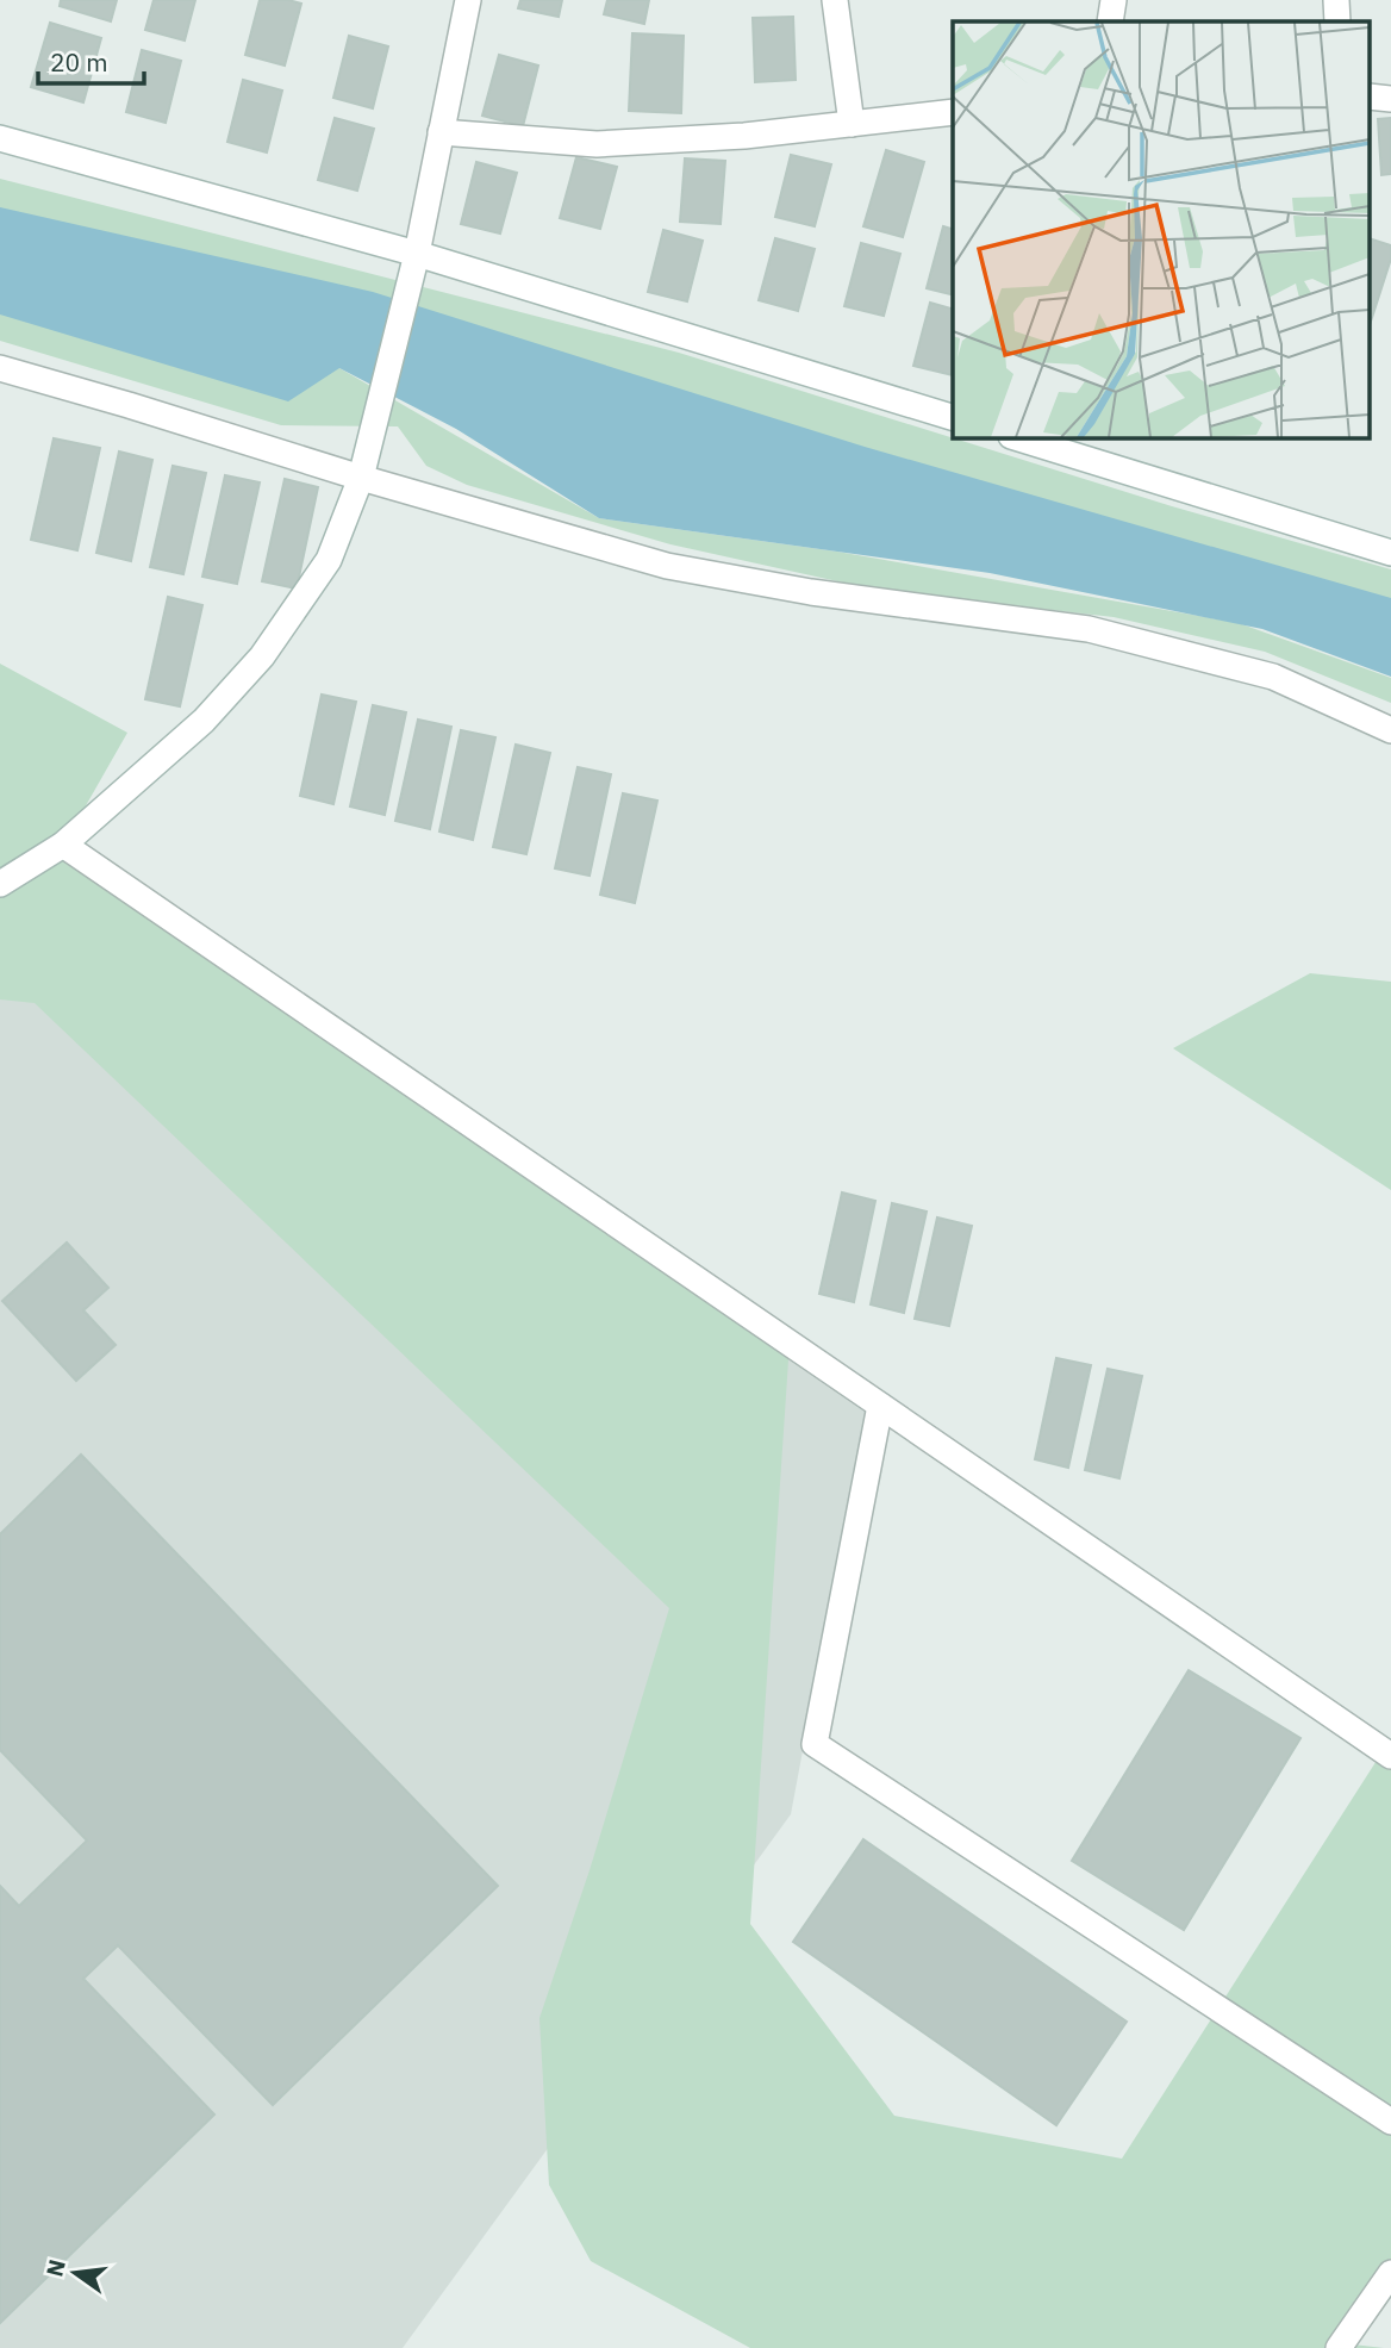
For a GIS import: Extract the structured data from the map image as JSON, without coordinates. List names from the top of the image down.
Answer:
{
  "scale_bar": "20 m",
  "north": "left"
}
